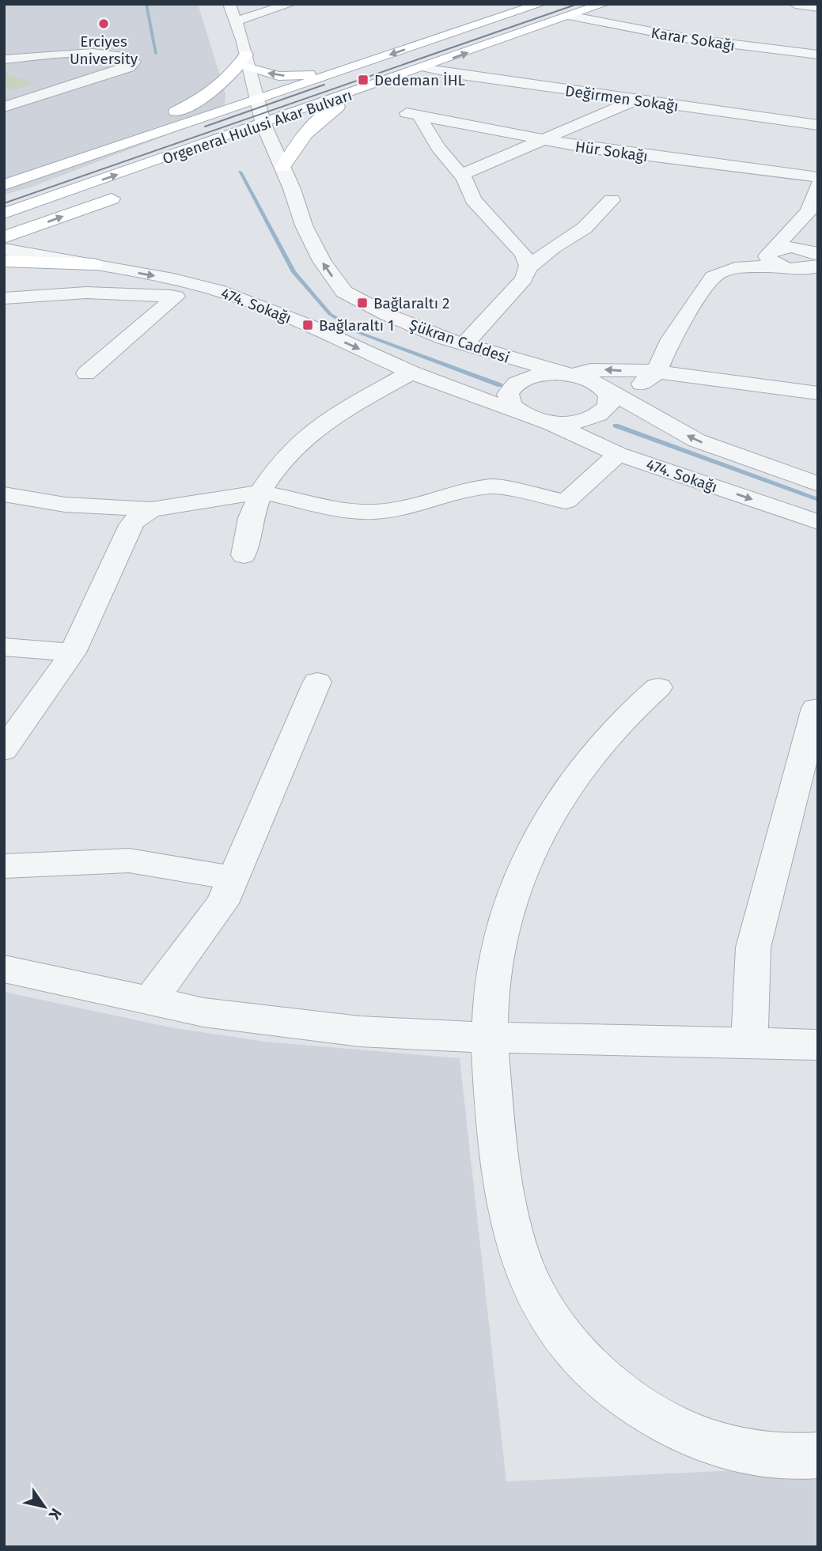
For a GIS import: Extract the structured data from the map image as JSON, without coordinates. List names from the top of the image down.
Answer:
{
  "streets": {
    "main road": ["Orgeneral Hulusi Akar Bulvarı"],
    "street": [
      "Karar Sokağı",
      "Değirmen Sokağı",
      "Hür Sokağı",
      "474. Sokağı",
      "Şükran Caddesi"
    ]
  },
  "crossings": [
    ["Karar Sokağı", "Orgeneral Hulusi Akar Bulvarı"],
    ["Değirmen Sokağı", "Orgeneral Hulusi Akar Bulvarı"],
    ["Orgeneral Hulusi Akar Bulvarı", "Şükran Caddesi"]
  ],
  "places": {
    "other": ["Erciyes University"],
    "transit": ["Dedeman İHL", "Bağlaraltı 2", "Bağlaraltı 1"]
  },
  "north": "bottom right"
}
